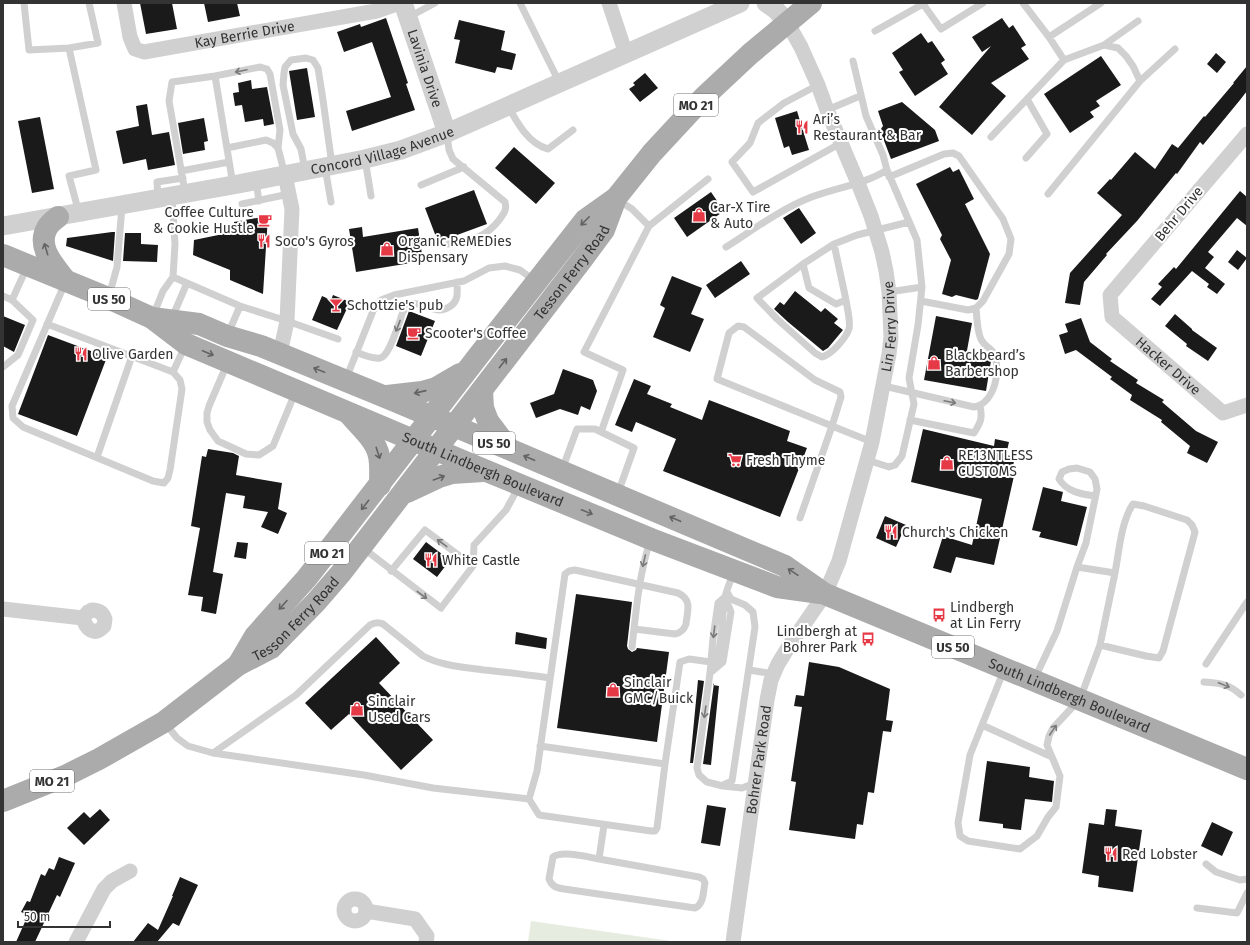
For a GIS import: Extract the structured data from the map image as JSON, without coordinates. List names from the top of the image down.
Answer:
{
  "streets": {
    "main road": [
      "MO 21",
      "Tesson Ferry Road",
      "US 50",
      "South Lindbergh Boulevard"
    ],
    "street": [
      "Kay Berrie Drive",
      "Lavinia Drive",
      "Concord Village Avenue",
      "Behr Drive",
      "Lin Ferry Drive",
      "Hacker Drive",
      "Bohrer Park Road"
    ]
  },
  "crossings": [
    ["Kay Berrie Drive", "Lavinia Drive"],
    ["Lavinia Drive", "Concord Village Avenue"],
    ["Behr Drive", "Hacker Drive"],
    ["Tesson Ferry Road", "Lin Ferry Drive"],
    ["Tesson Ferry Road", "South Lindbergh Boulevard"],
    ["Lin Ferry Drive", "South Lindbergh Boulevard"],
    ["Lin Ferry Drive", "Bohrer Park Road"],
    ["South Lindbergh Boulevard", "Bohrer Park Road"]
  ],
  "places": {
    "restaurant": [
      "Ari’s Restaurant & Bar",
      "Soco's Gyros",
      "Olive Garden",
      "Church's Chicken",
      "White Castle",
      "Red Lobster"
    ],
    "shop": [
      "Car-X Tire & Auto",
      "Organic ReMEDies Dispensary",
      "Blackbeard’s Barbershop",
      "RE13NTLESS CUSTOMS",
      "Sinclair GMC/Buick",
      "Sinclair Used Cars"
    ],
    "cafe": ["Coffee Culture & Cookie Hustle", "Scooter's Coffee"],
    "bar": ["Schottzie's pub"],
    "supermarket": ["Fresh Thyme"],
    "bus stop": ["Lindbergh at Lin Ferry", "Lindbergh at Bohrer Park"]
  },
  "scale_bar": "50 m"
}
